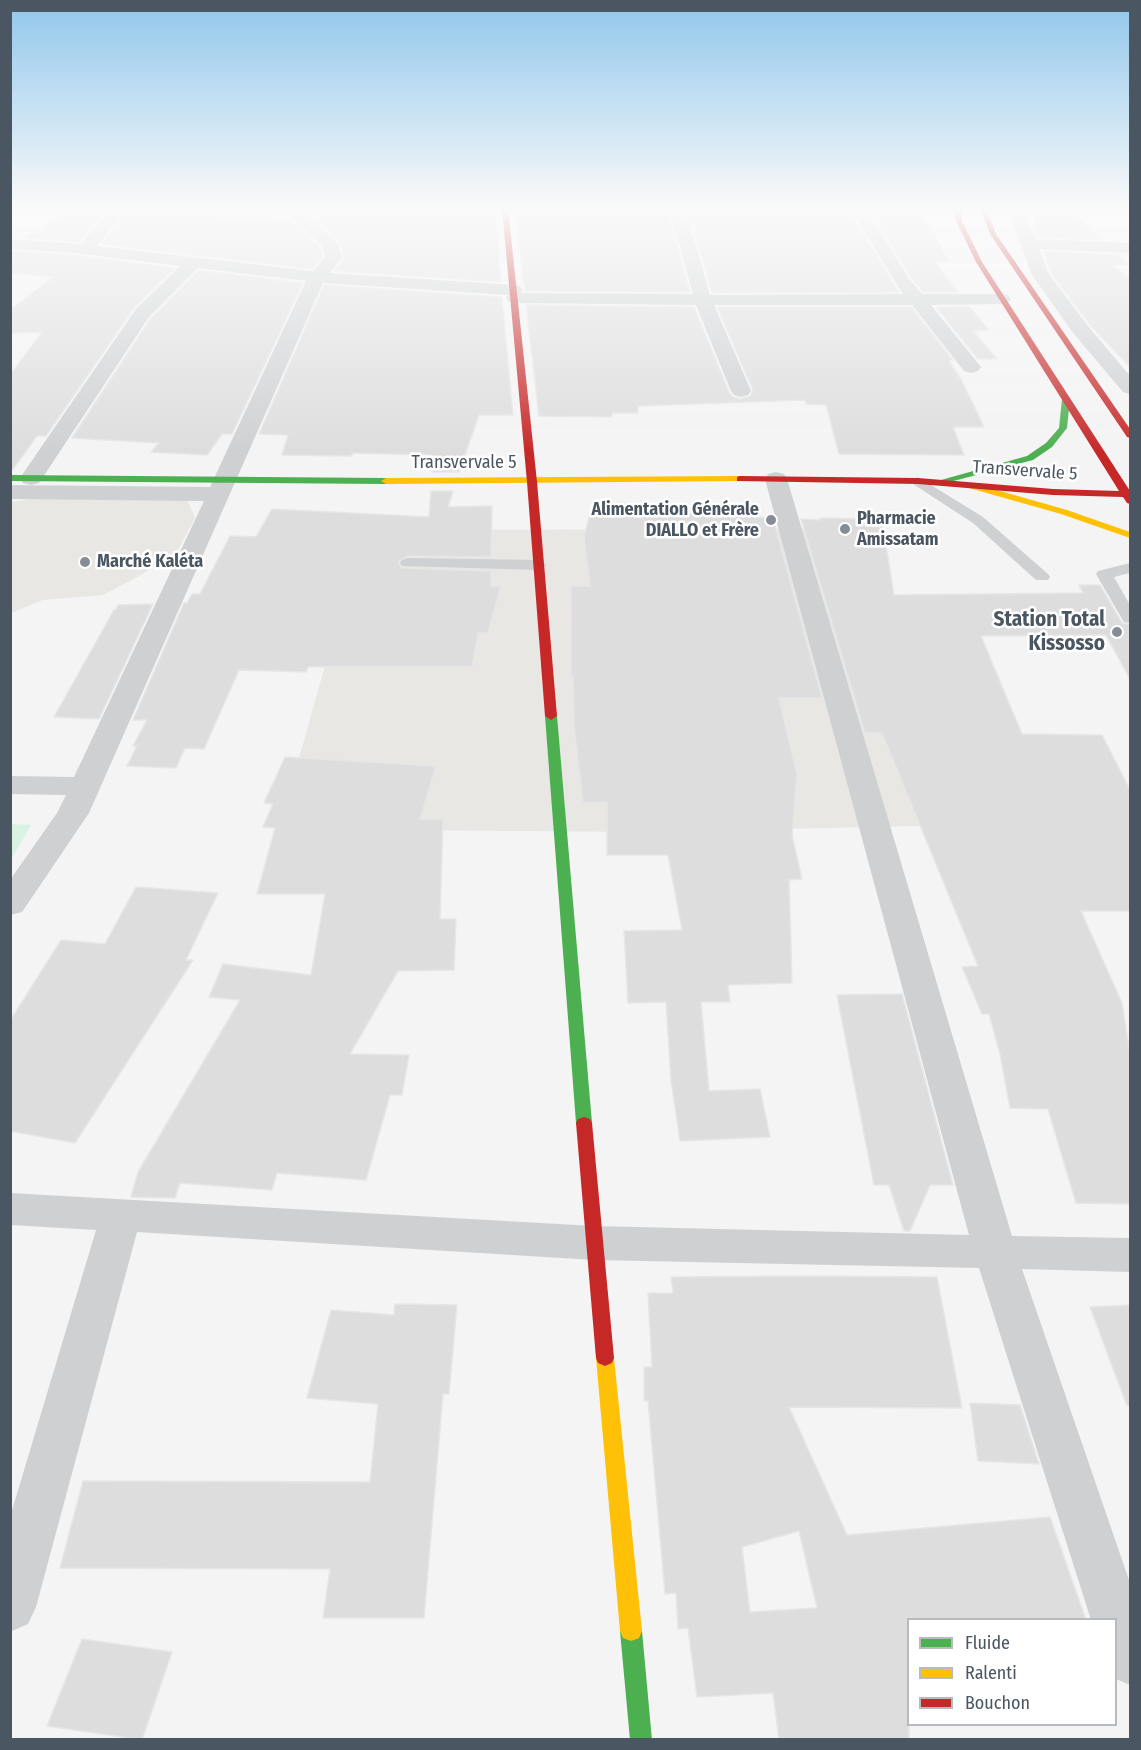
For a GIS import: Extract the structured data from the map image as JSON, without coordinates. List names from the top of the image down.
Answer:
{
  "streets": {
    "main road": ["Transvervale 5"]
  },
  "places": [
    "Alimentation Générale DIALLO et Frère",
    "Pharmacie Amissatam",
    "Marché Kaléta",
    "Station Total Kissosso"
  ],
  "legend": ["Fluide", "Ralenti", "Bouchon"]
}
